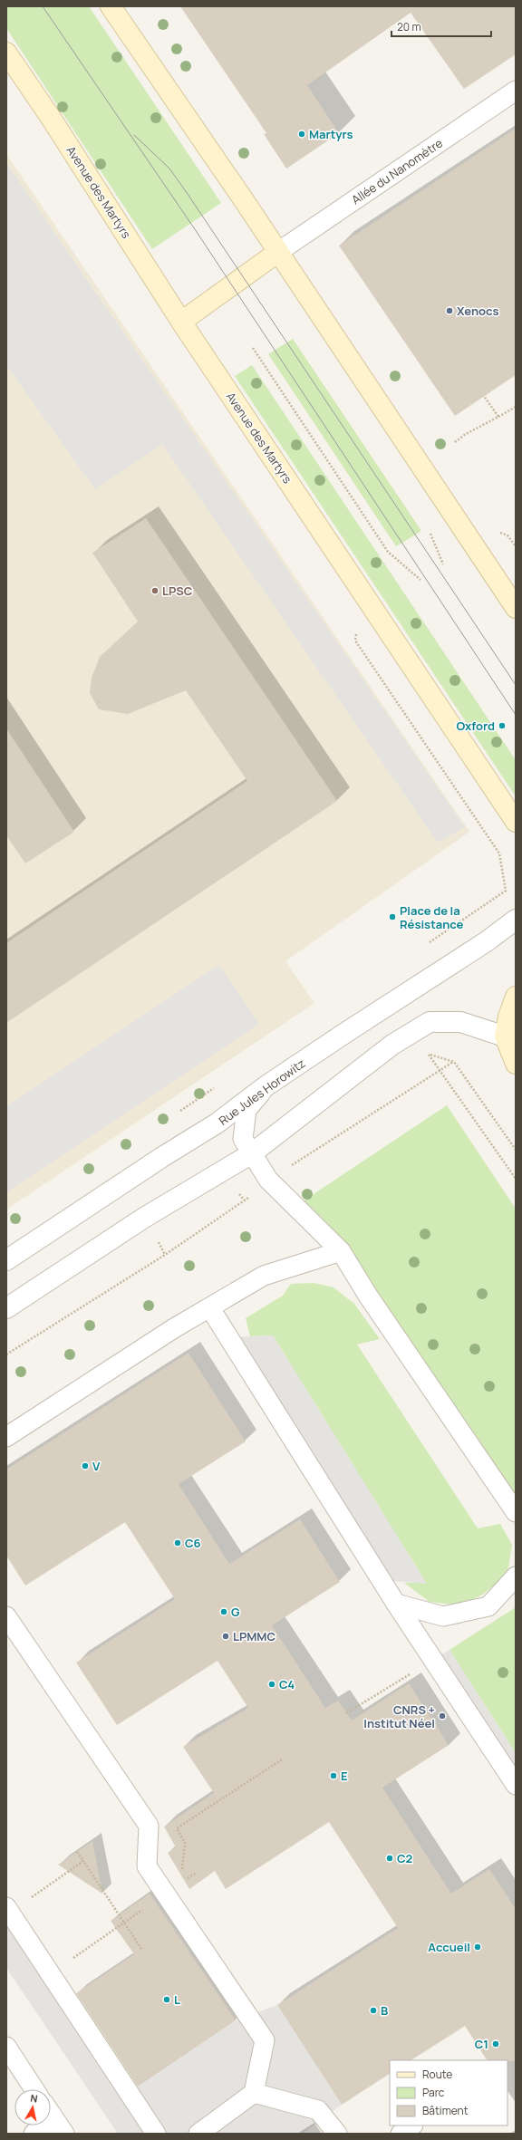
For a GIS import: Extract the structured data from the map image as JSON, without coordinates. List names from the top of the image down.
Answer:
{
  "streets": {
    "main road": ["Avenue des Martyrs"],
    "street": ["Rue Jules Horowitz"],
    "lane": ["Allée du Nanomètre"]
  },
  "places": [
    "Martyrs",
    "Xenocs",
    "LPSC",
    "Oxford",
    "Place de la Résistance",
    "V",
    "C6",
    "G",
    "LPMMC",
    "C4",
    "CNRS + Institut Néel",
    "E",
    "C2",
    "Accueil",
    "L",
    "B",
    "C1"
  ],
  "legend": ["Route", "Parc", "Bâtiment"],
  "scale_bar": "20 m",
  "north": "top"
}
